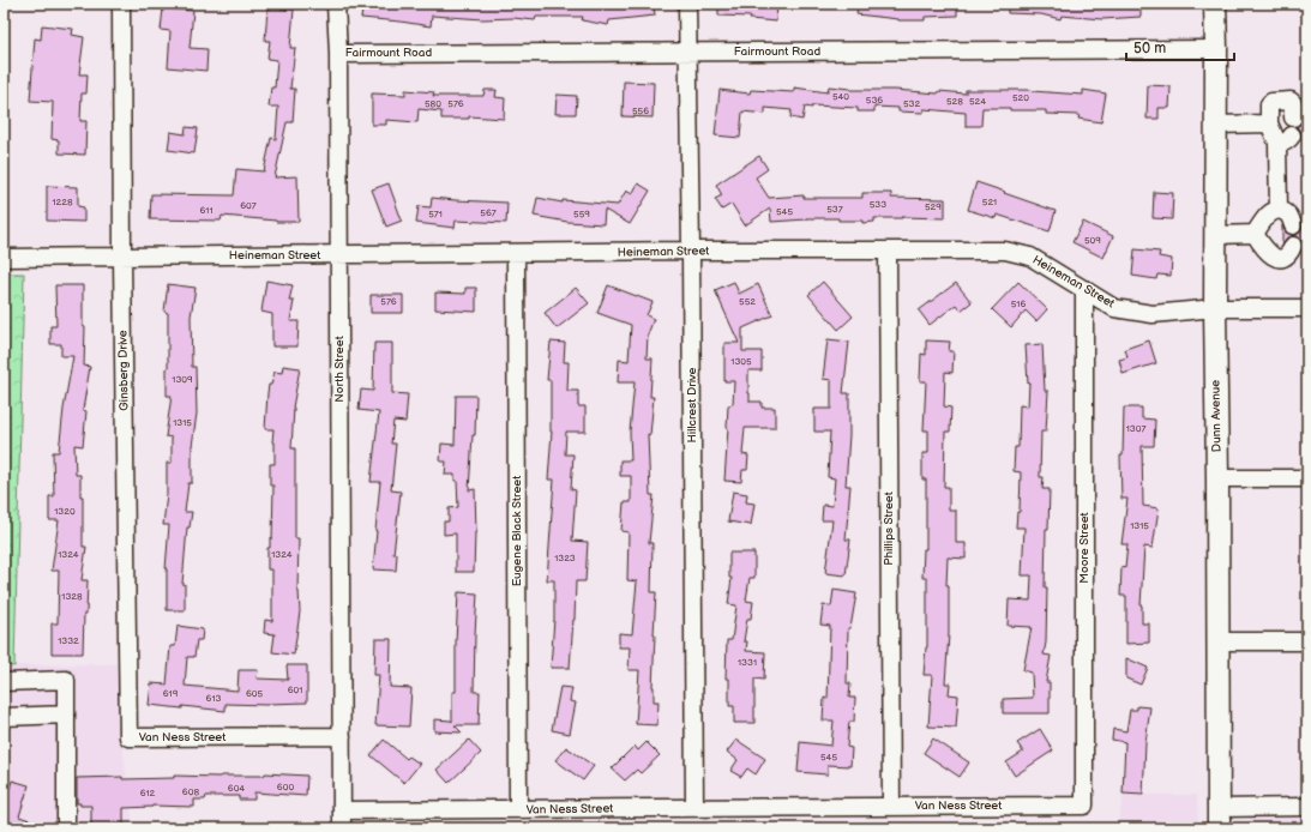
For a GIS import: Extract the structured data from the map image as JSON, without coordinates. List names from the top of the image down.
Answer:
{
  "streets": {
    "main road": ["Dunn Avenue"],
    "street": [
      "Fairmount Road",
      "Heineman Street",
      "North Street",
      "Ginsberg Drive",
      "Hillcrest Drive",
      "Phillips Street",
      "Eugene Black Street",
      "Moore Street",
      "Van Ness Street"
    ]
  },
  "crossings": [
    ["Fairmount Road", "North Street"],
    ["Fairmount Road", "Hillcrest Drive"],
    ["Fairmount Road", "Dunn Avenue"],
    ["Heineman Street", "North Street"],
    ["Heineman Street", "Ginsberg Drive"],
    ["Heineman Street", "Hillcrest Drive"],
    ["Heineman Street", "Dunn Avenue"],
    ["Heineman Street", "Phillips Street"],
    ["Heineman Street", "Eugene Black Street"],
    ["Heineman Street", "Moore Street"],
    ["North Street", "Van Ness Street"],
    ["Ginsberg Drive", "Van Ness Street"],
    ["Hillcrest Drive", "Van Ness Street"],
    ["Phillips Street", "Van Ness Street"],
    ["Eugene Black Street", "Van Ness Street"],
    ["Moore Street", "Van Ness Street"]
  ],
  "house_numbers": [
    "540",
    "520",
    "536",
    "528",
    "524",
    "580",
    "576",
    "532",
    "556",
    "1228",
    "521",
    "533",
    "607",
    "529",
    "537",
    "611",
    "545",
    "567",
    "571",
    "559",
    "509",
    "576",
    "552",
    "516",
    "1305",
    "1309",
    "1315",
    "1307",
    "1320",
    "1315",
    "1324",
    "1324",
    "1323",
    "1328",
    "1332",
    "1331",
    "601",
    "619",
    "605",
    "613",
    "545",
    "600",
    "604",
    "608",
    "612"
  ],
  "scale_bar": "50 m"
}
